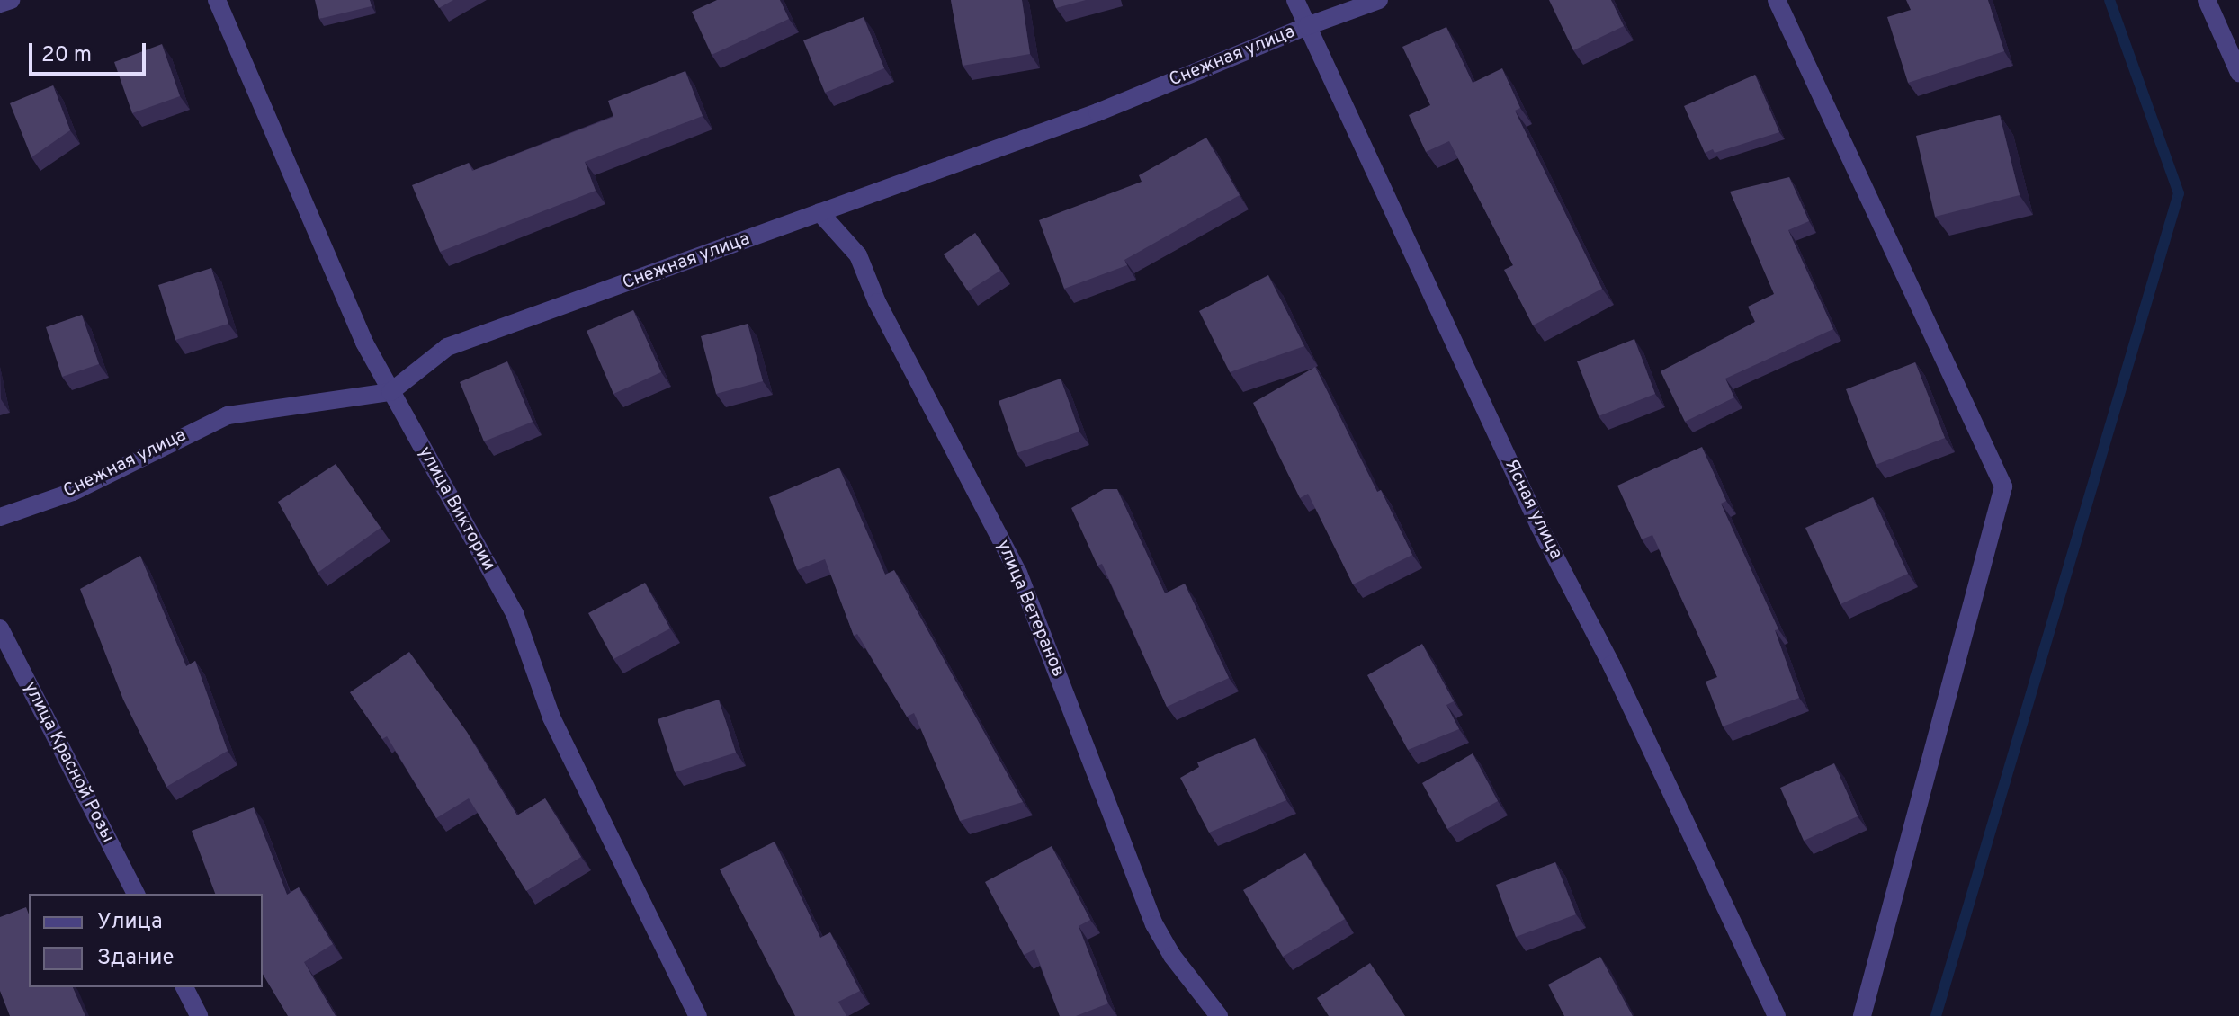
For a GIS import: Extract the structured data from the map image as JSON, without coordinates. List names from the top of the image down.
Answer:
{
  "streets": {
    "street": [
      "Снежная улица",
      "улица Виктории",
      "Ясная улица",
      "улица Ветеранов",
      "улица Красной Розы"
    ]
  },
  "crossings": [
    ["Снежная улица", "улица Виктории"],
    ["Снежная улица", "Ясная улица"],
    ["Снежная улица", "улица Ветеранов"]
  ],
  "legend": ["Улица", "Здание"],
  "scale_bar": "20 m"
}
